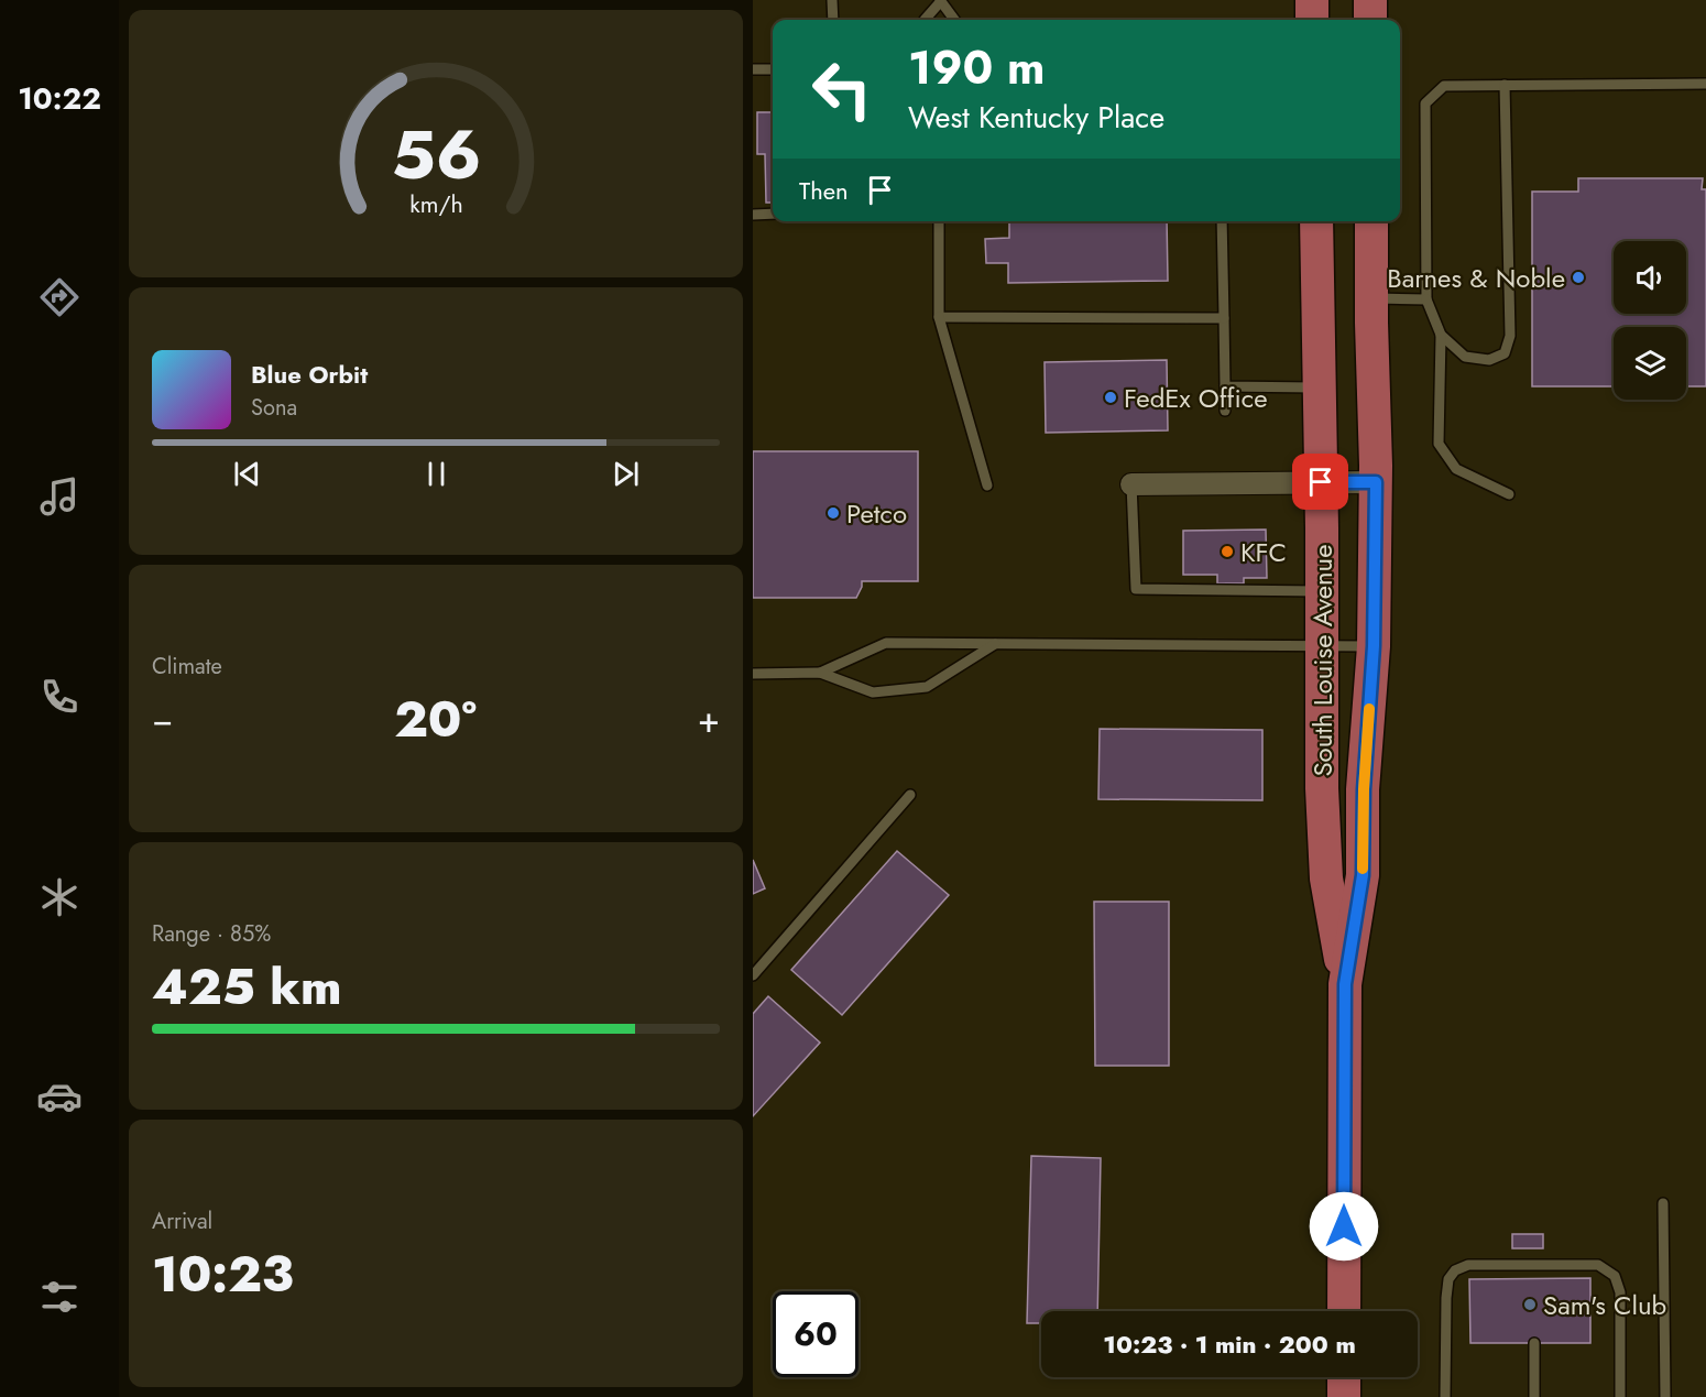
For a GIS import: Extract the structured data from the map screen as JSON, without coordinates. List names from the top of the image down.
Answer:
{
  "streets": {
    "main road": ["South Louise Avenue"]
  },
  "places": [
    "Barnes & Noble",
    "FedEx Office",
    "Petco",
    "KFC",
    "Sam's Club"
  ],
  "page": {
    "tabs": "10:22",
    "turn": ["190 m", "West Kentucky Place"],
    "then": "Then",
    "song": ["Blue Orbit", "Sona"],
    "tile": [
      "Climate",
      ["Range · 85%", "425 km"],
      ["Arrival", "10:23"]
    ],
    "heat": ["−", "20°", "+"],
    "limit": "60",
    "trip": "10:23 · 1 min · 200 m",
    "gauge": ["56", "km/h"]
  }
}
